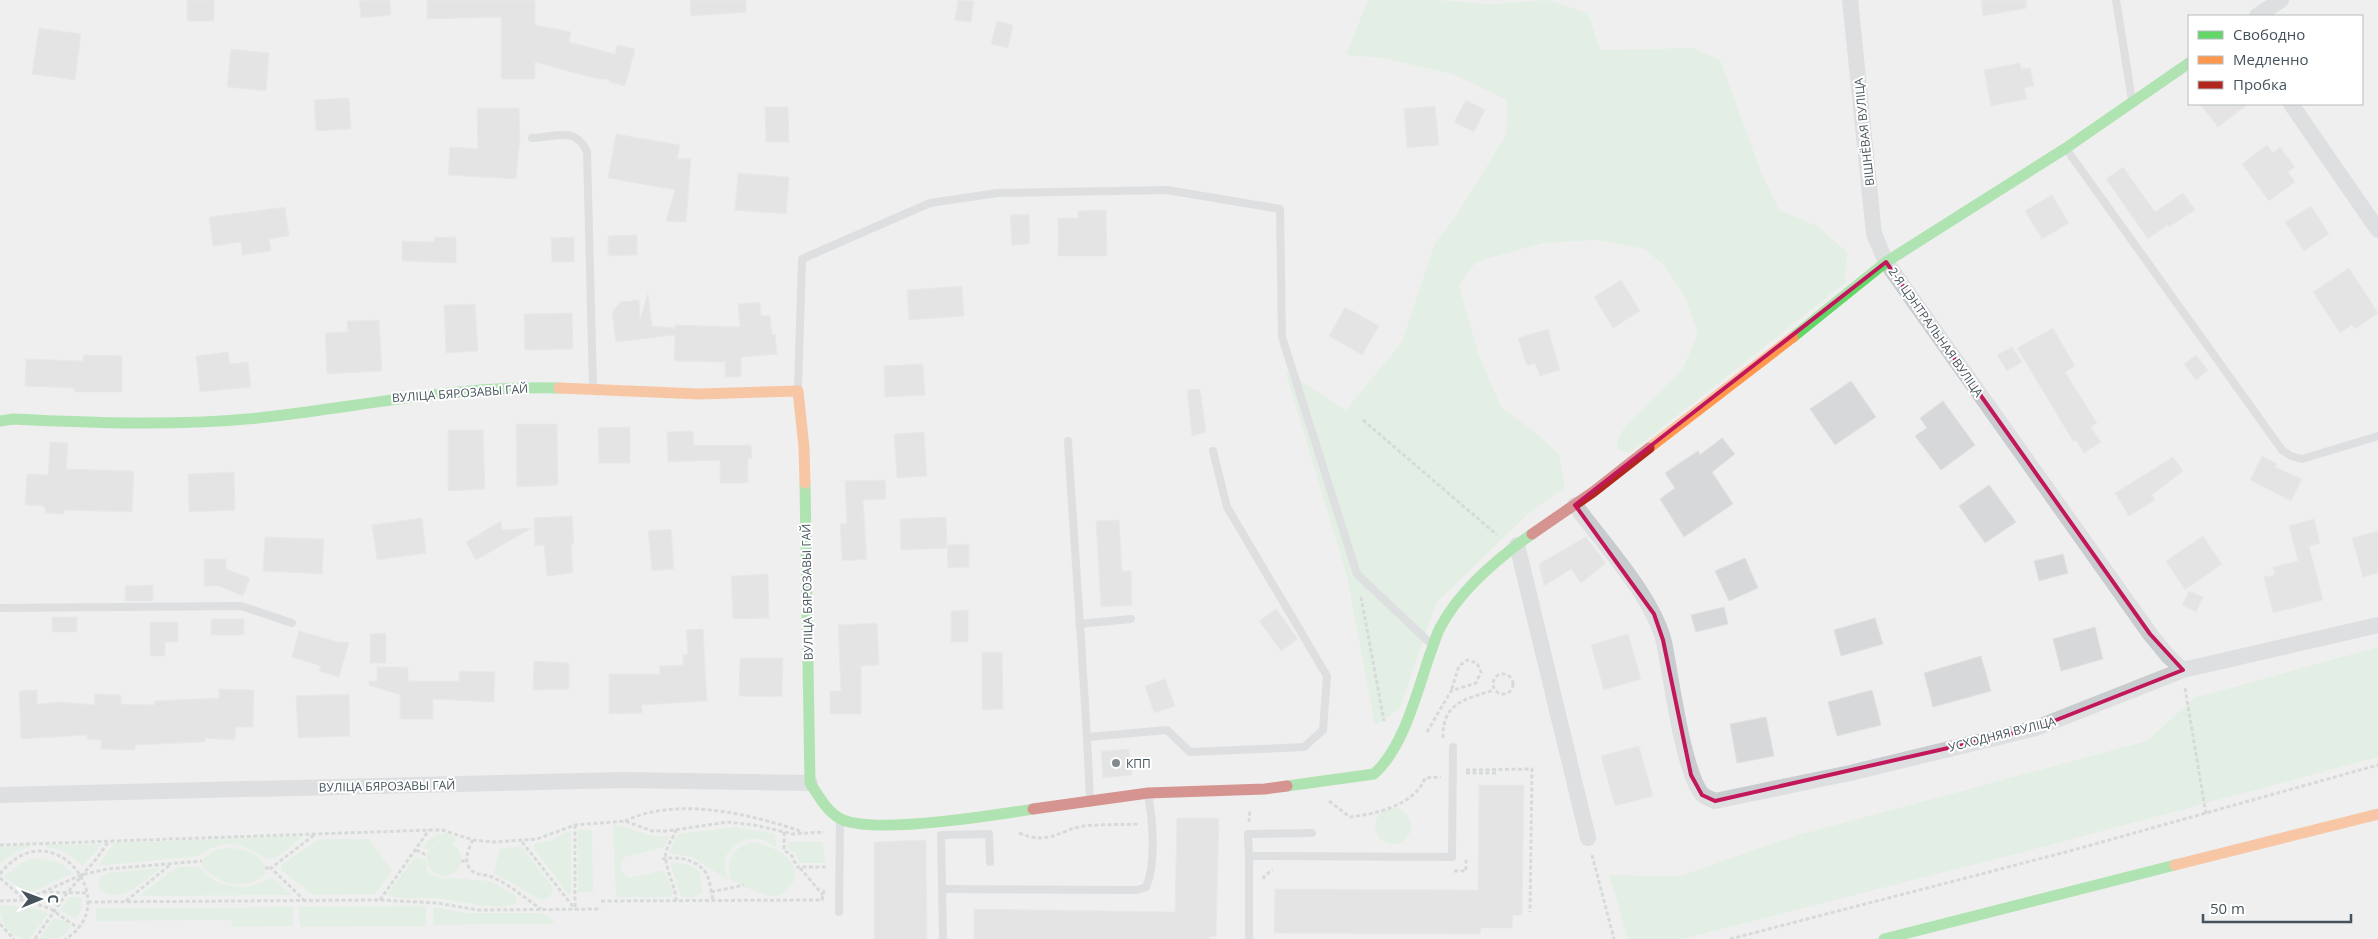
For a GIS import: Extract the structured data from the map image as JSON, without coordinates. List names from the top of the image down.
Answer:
{
  "streets": {
    "street": [
      "ВІШНЁВАЯ ВУЛІЦА",
      "2-Я ЦЭНТРАЛЬНАЯ ВУЛІЦА",
      "ВУЛІЦА БЯРОЗАВЫ ГАЙ",
      "УСХОДНЯЯ ВУЛІЦА"
    ]
  },
  "crossings": [
    ["ВІШНЁВАЯ ВУЛІЦА", "2-Я ЦЭНТРАЛЬНАЯ ВУЛІЦА"],
    ["2-Я ЦЭНТРАЛЬНАЯ ВУЛІЦА", "УСХОДНЯЯ ВУЛІЦА"]
  ],
  "places": ["КПП"],
  "legend": ["Свободно", "Медленно", "Пробка"],
  "scale_bar": "50 m",
  "north": "right"
}
